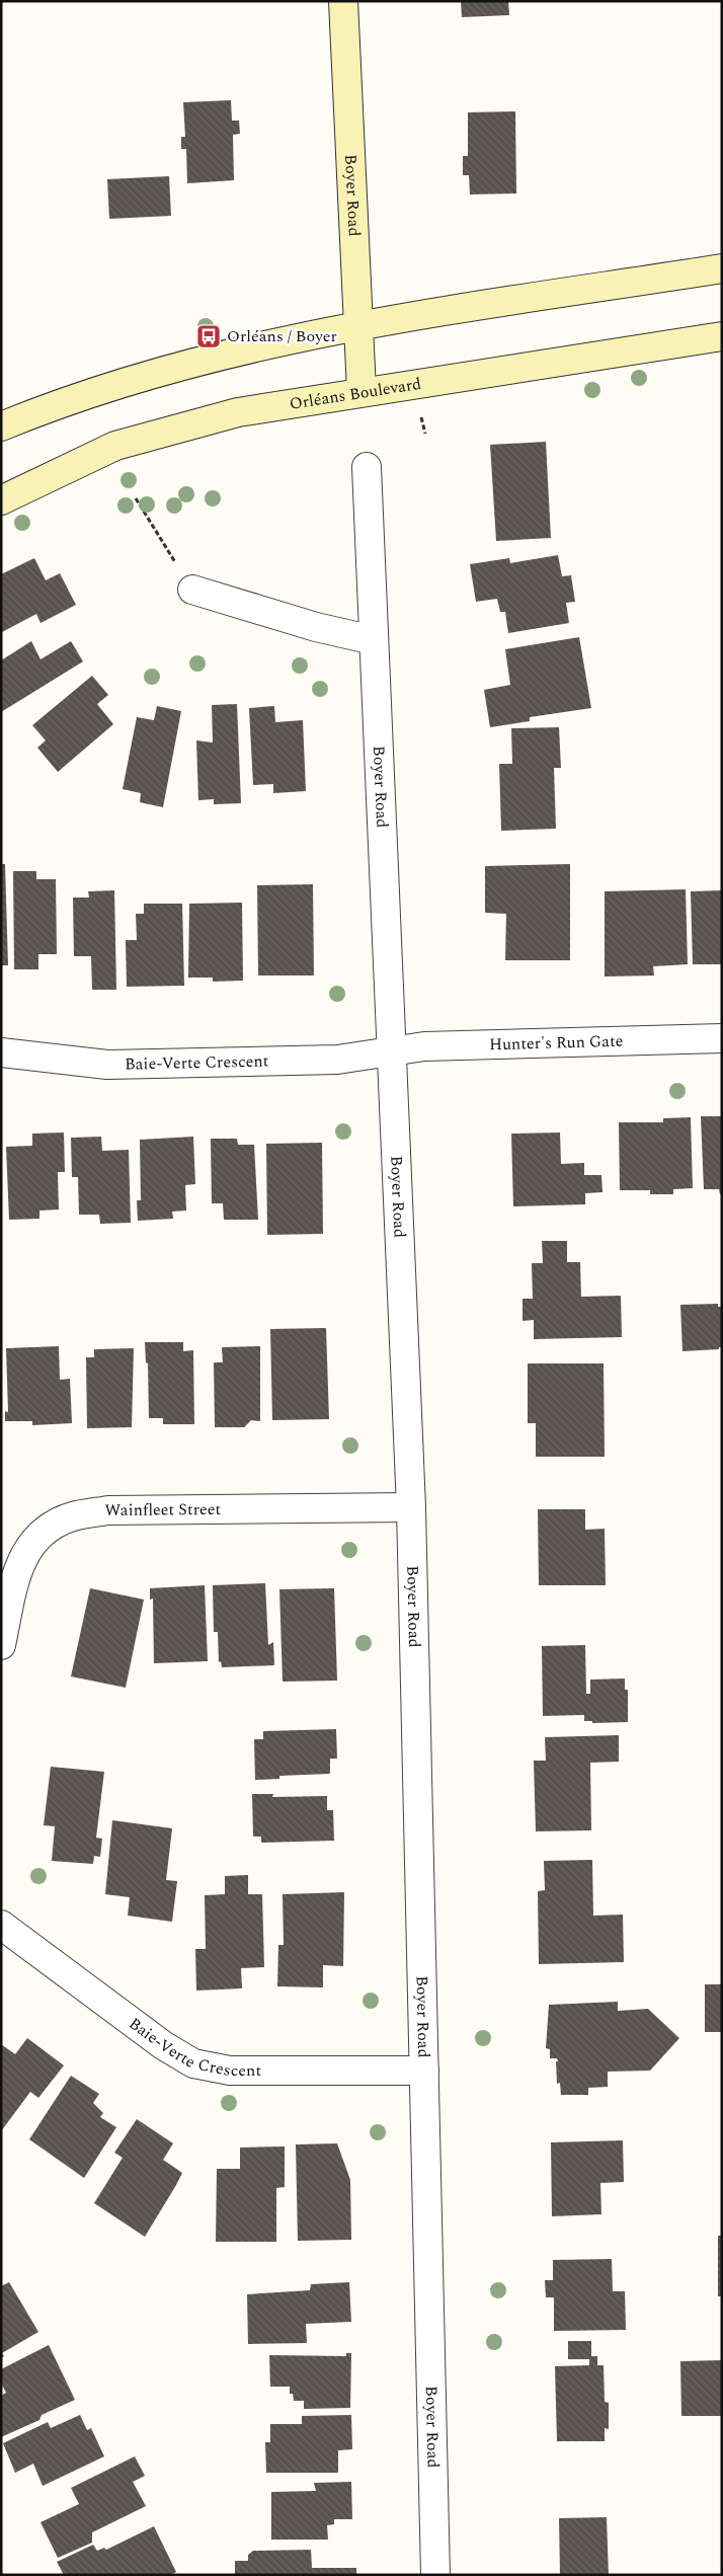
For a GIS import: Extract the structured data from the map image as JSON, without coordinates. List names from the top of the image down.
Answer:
{
  "streets": {
    "main road": ["Boyer Road", "Orléans Boulevard"],
    "street": ["Hunter's Run Gate", "Baie-Verte Crescent", "Wainfleet Street"]
  },
  "crossings": [
    ["Boyer Road", "Orléans Boulevard"],
    ["Boyer Road", "Hunter's Run Gate"],
    ["Boyer Road", "Baie-Verte Crescent"],
    ["Boyer Road", "Wainfleet Street"],
    ["Hunter's Run Gate", "Baie-Verte Crescent"]
  ],
  "places": {
    "bus stop": ["Orléans / Boyer"]
  }
}
